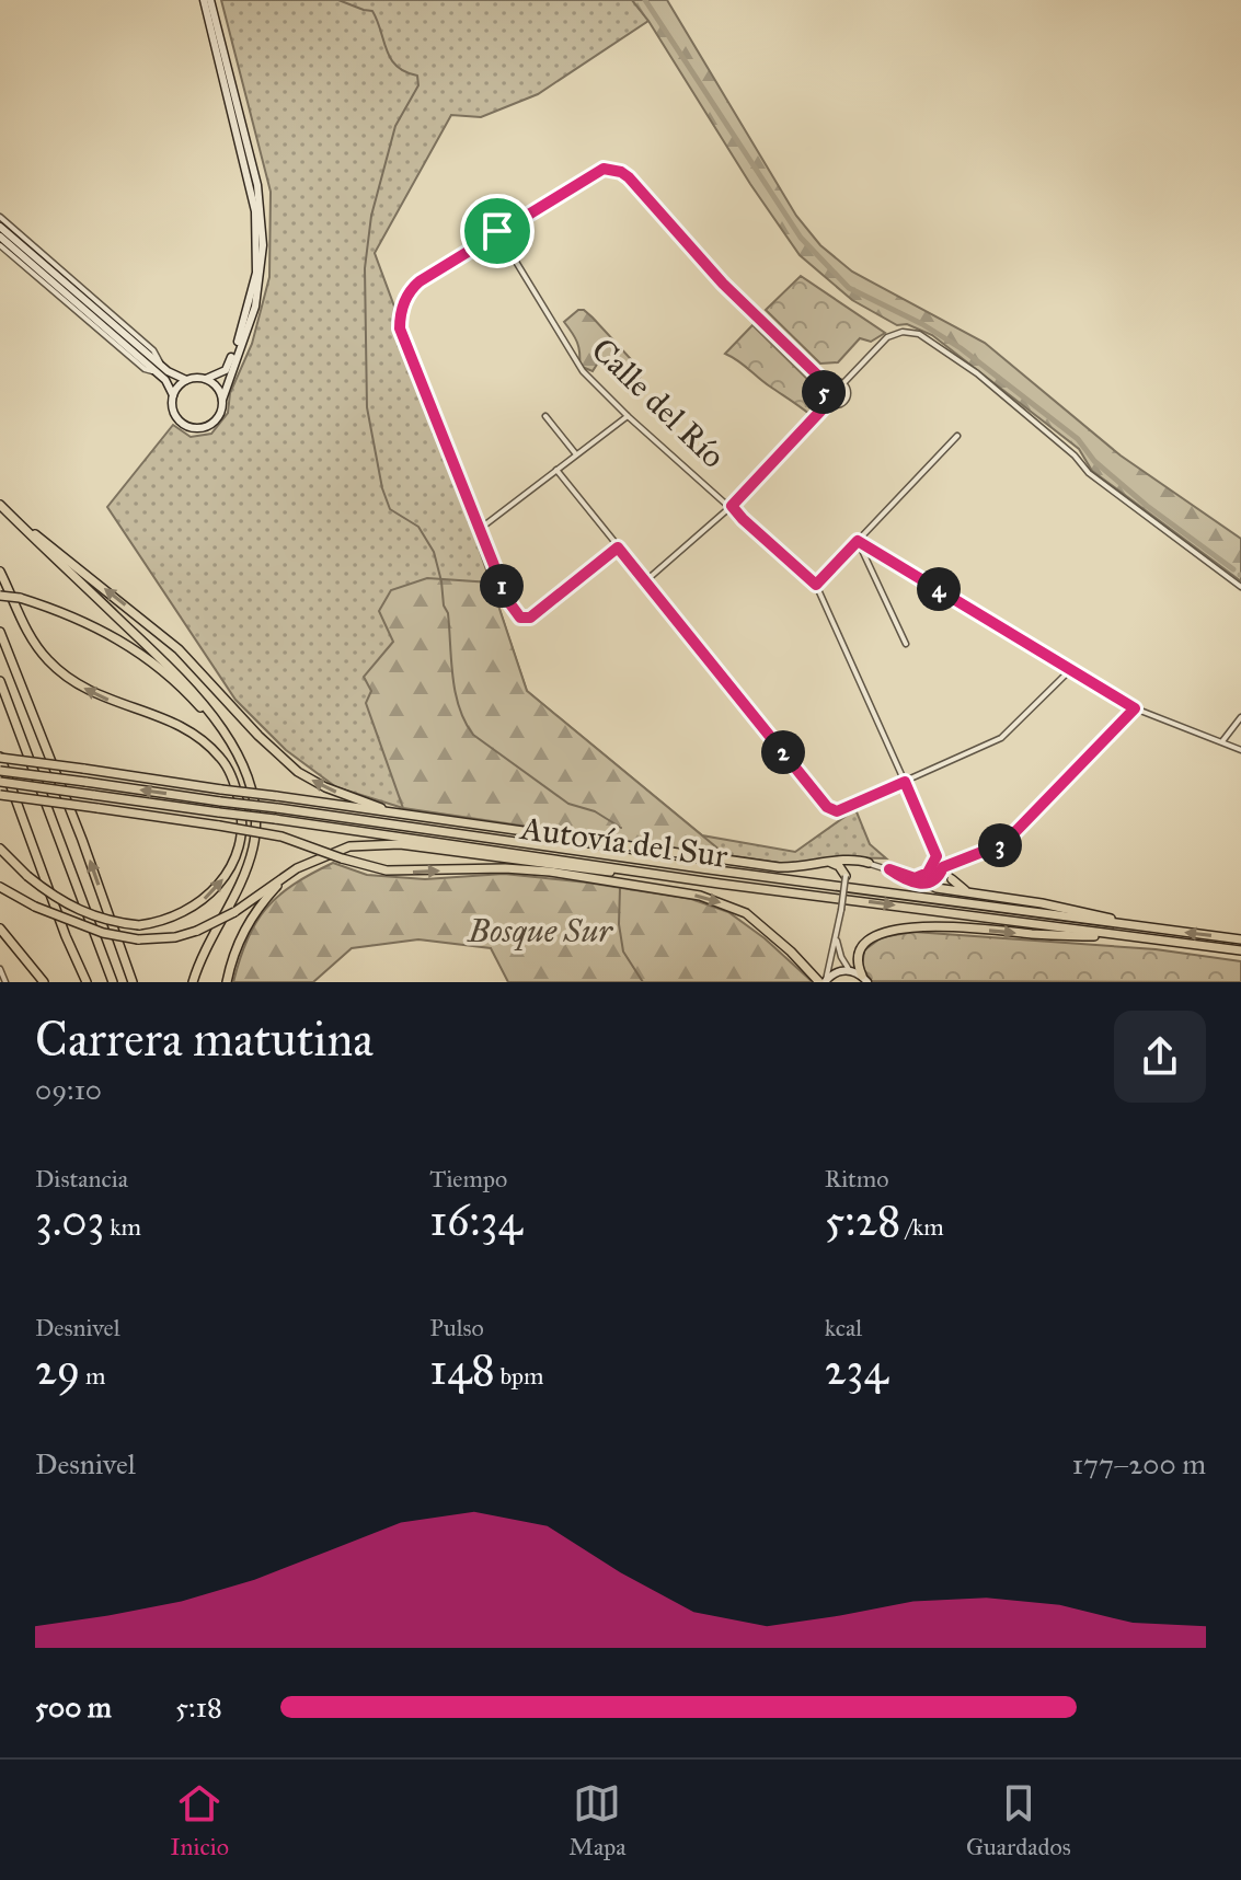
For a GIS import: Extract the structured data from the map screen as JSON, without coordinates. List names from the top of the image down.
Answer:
{
  "streets": {
    "highway": ["Autovía del Sur"],
    "street": ["Calle del Río"]
  },
  "parks": ["Bosque Sur"],
  "page": {
    "pins": [
      "5",
      "1",
      "4",
      "2",
      "3"
    ],
    "heading": ["Carrera matutina", "09:10"],
    "stats": [
      ["Distancia", "3.03 km"],
      ["Tiempo", "16:34"],
      ["Ritmo", "5:28 /km"],
      ["Desnivel", "29 m"],
      ["Pulso", "148 bpm"],
      ["kcal", "234"]
    ],
    "chart": ["Desnivel", "177–200 m"],
    "list": [
      {
        "name": "500 m",
        "note": "5:18"
      }
    ],
    "tabs": ["Inicio", "Mapa", "Guardados"]
  }
}
